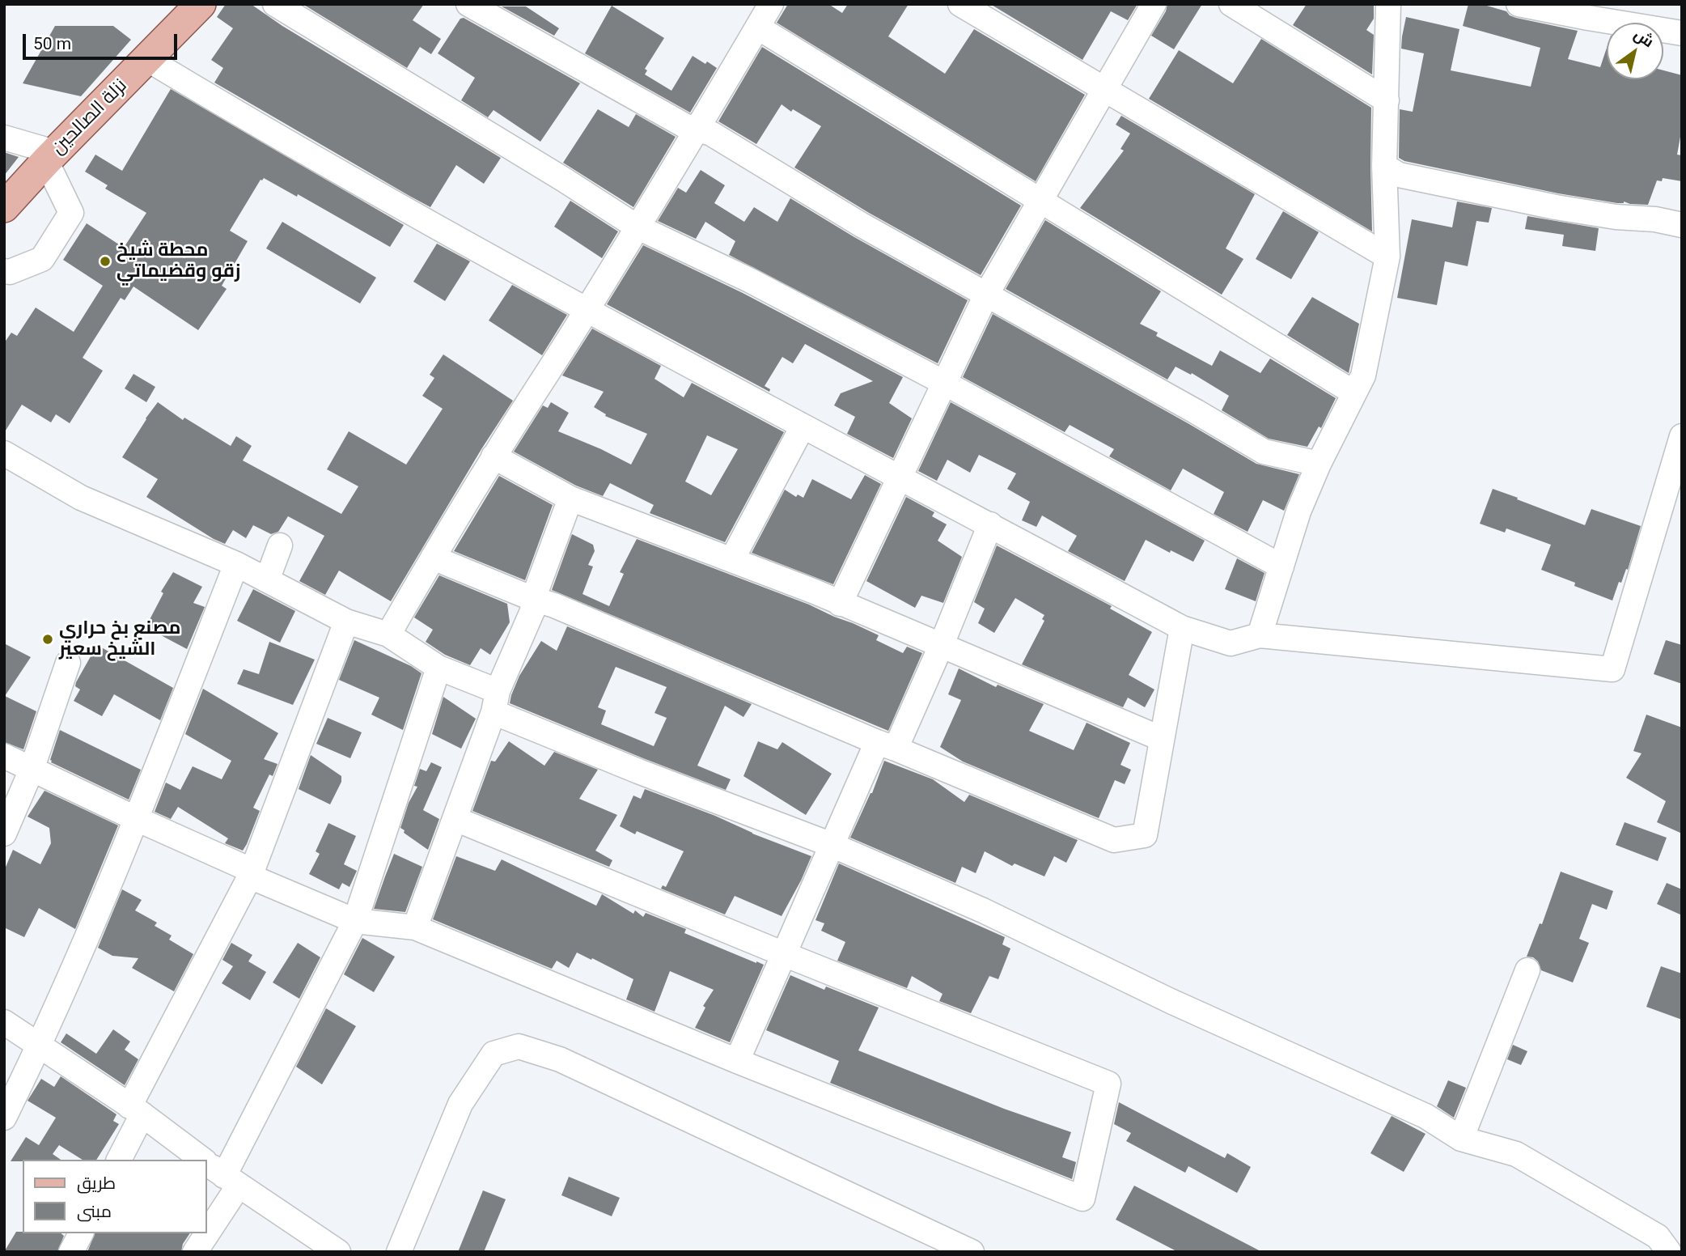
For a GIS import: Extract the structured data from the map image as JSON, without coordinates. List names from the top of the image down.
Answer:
{
  "streets": {
    "main road": ["نزلة الصالحين"]
  },
  "places": ["محطة شيخ زقو وقضيماتي", "مصنع بخ حراري الشيخ سعير"],
  "legend": ["طريق", "مبنى"],
  "scale_bar": "50 m",
  "north": "top right"
}
